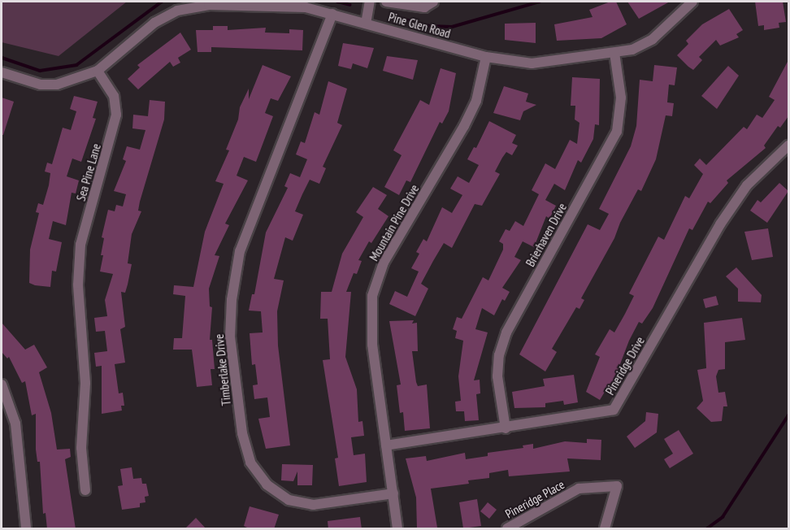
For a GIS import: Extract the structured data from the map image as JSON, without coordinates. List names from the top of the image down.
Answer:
{
  "streets": {
    "street": [
      "Pine Glen Road",
      "Sea Pine Lane",
      "Mountain Pine Drive",
      "Brierhaven Drive",
      "Pineridge Drive",
      "Timberlake Drive",
      "Pineridge Place"
    ]
  },
  "crossings": [
    ["Pine Glen Road", "Sea Pine Lane"],
    ["Pine Glen Road", "Mountain Pine Drive"],
    ["Pine Glen Road", "Brierhaven Drive"],
    ["Pine Glen Road", "Timberlake Drive"],
    ["Mountain Pine Drive", "Pineridge Drive"],
    ["Mountain Pine Drive", "Timberlake Drive"],
    ["Brierhaven Drive", "Pineridge Drive"]
  ]
}
